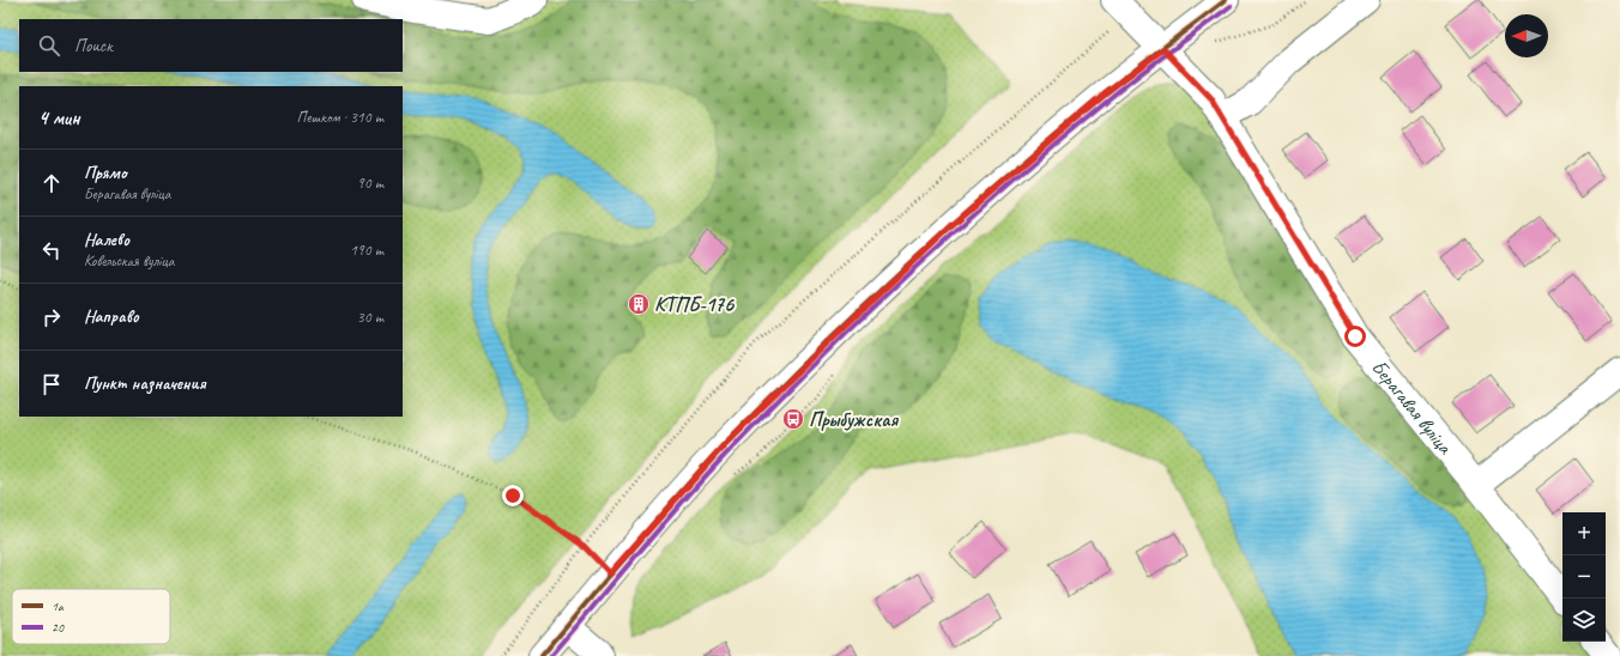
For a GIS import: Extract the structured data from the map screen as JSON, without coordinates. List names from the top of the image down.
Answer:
{
  "streets": {
    "street": ["Берагавая вуліца"]
  },
  "places": {
    "building": ["КТПБ-176"],
    "bus stop": ["Прыбужская"]
  },
  "lines": ["transit line 1а", "transit line 20"],
  "legend": ["1а", "20"],
  "north": "left",
  "page": {
    "search": "Поиск",
    "heading": ["4 мин", "Пешком · 310 m"],
    "list": [
      ["Прямо", "Берагавая вуліца", "90 m"],
      ["Налево", "Ковельская вуліца", "190 m"],
      ["Направо", "30 m"],
      "Пункт назначения"
    ],
    "map_buttons": ["+", "−"]
  }
}
